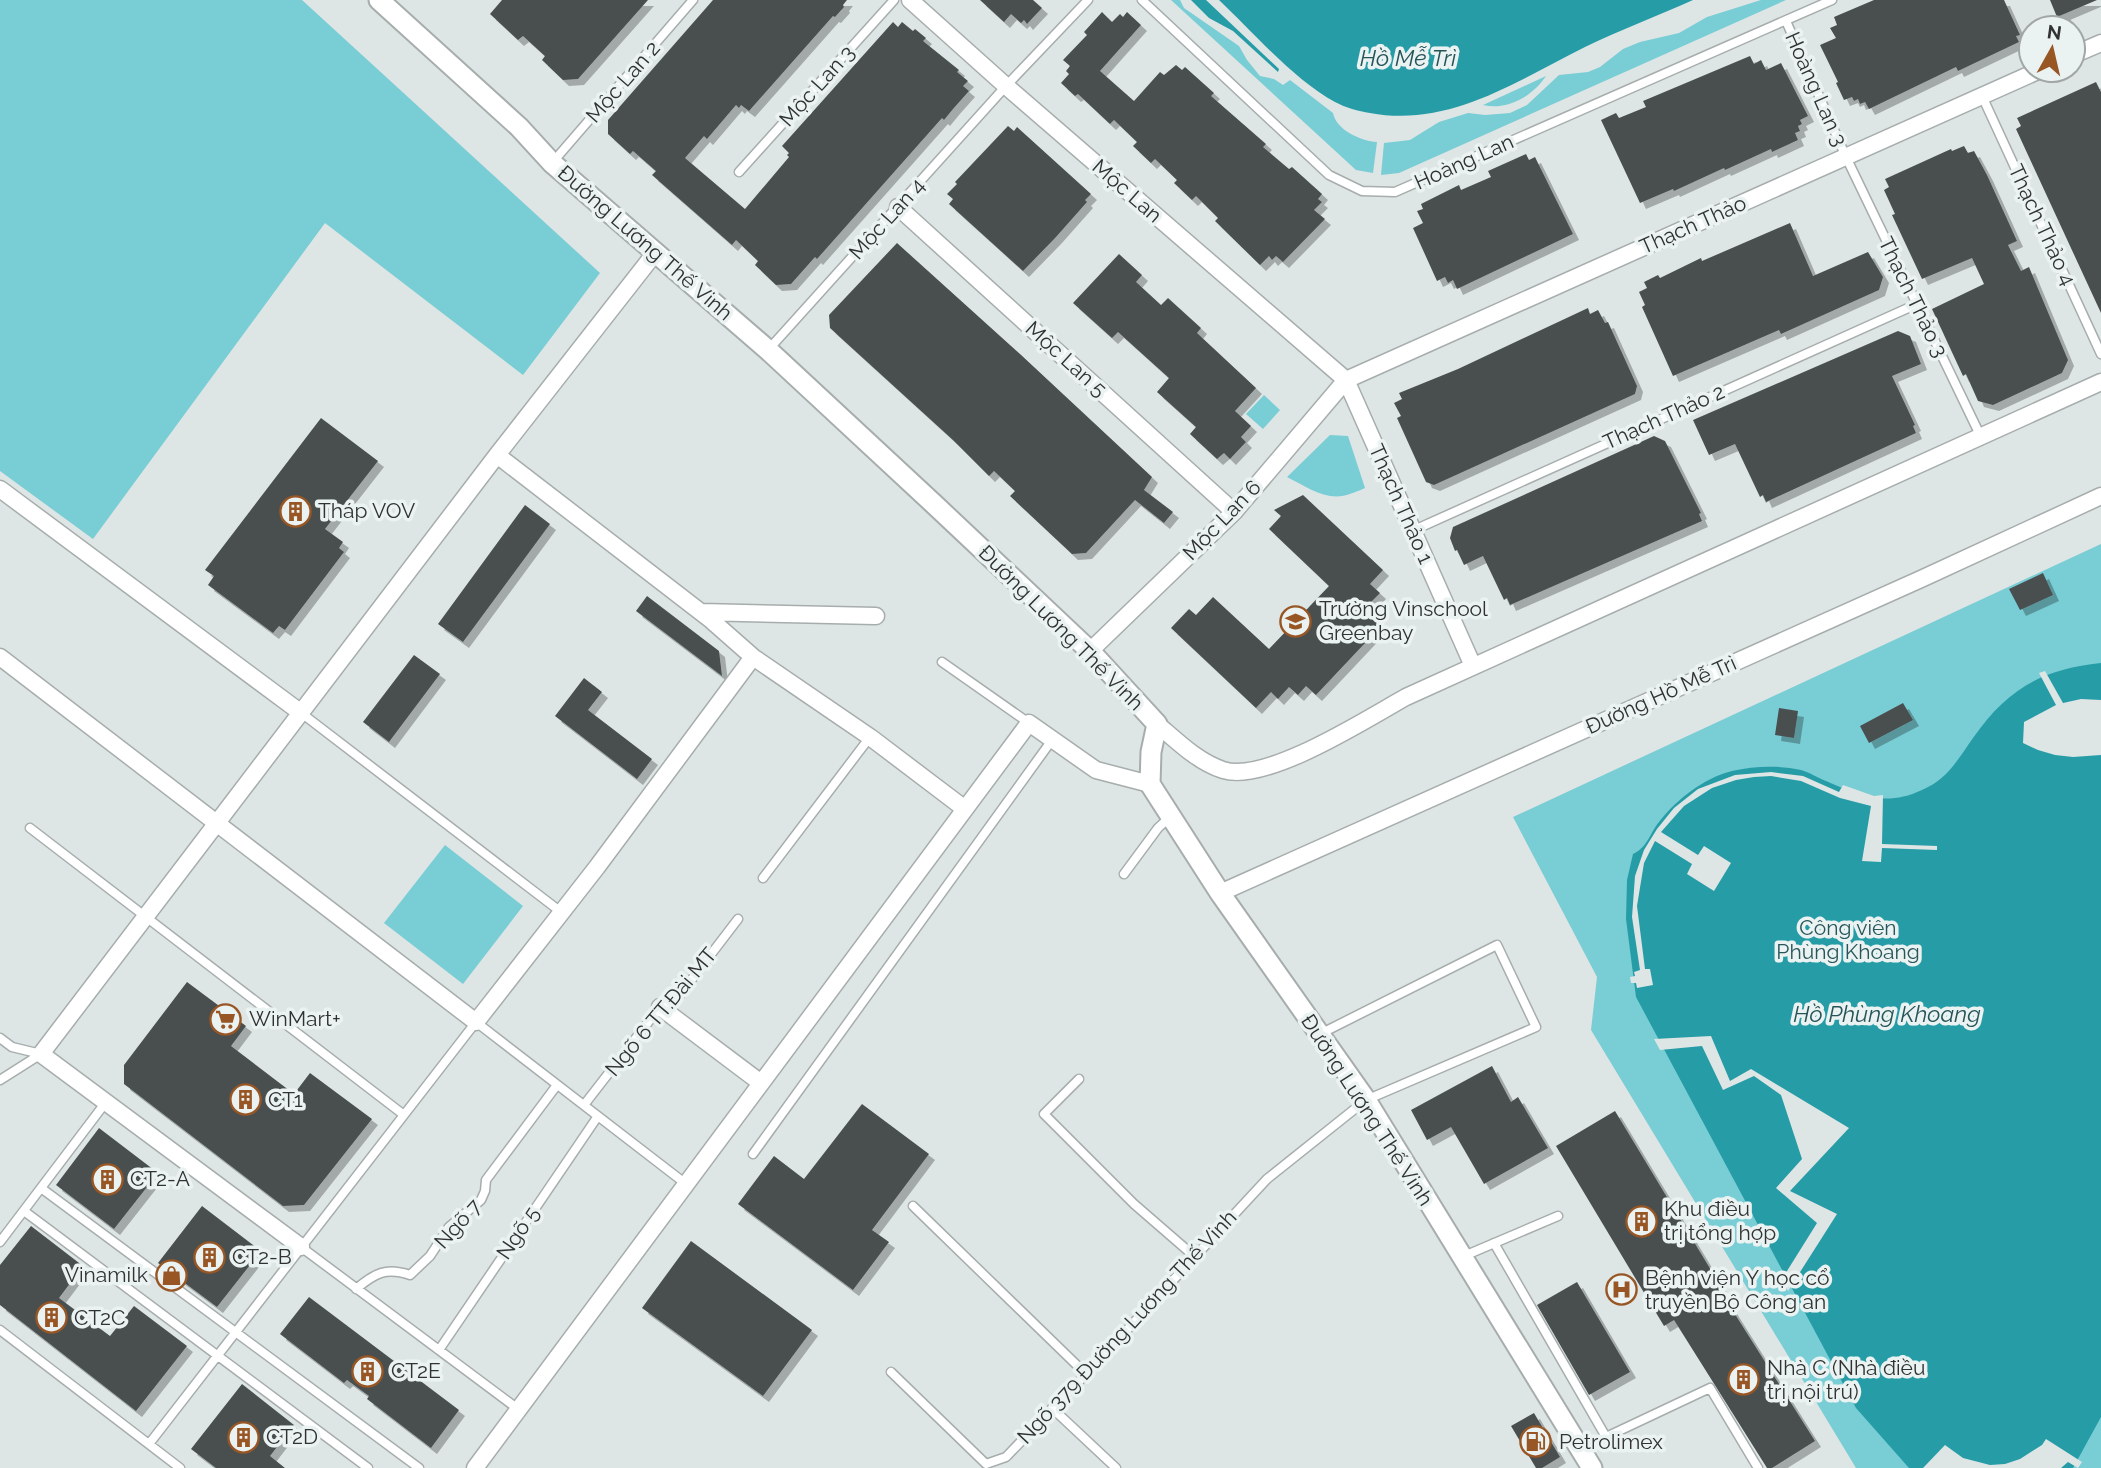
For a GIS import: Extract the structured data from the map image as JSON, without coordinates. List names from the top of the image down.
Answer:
{
  "streets": {
    "street": [
      "Mộc Lan",
      "Thạch Thảo",
      "Đường Lương Thế Vinh",
      "Mộc Lan 5",
      "Thạch Thảo 1",
      "Mộc Lan 6",
      "Đường Hồ Mễ Trì"
    ],
    "lane": [
      "Mộc Lan 2",
      "Mộc Lan 3",
      "Hoàng Lan 3",
      "Hoàng Lan",
      "Mộc Lan 4",
      "Thạch Thảo 4",
      "Thạch Thảo 3",
      "Thạch Thảo 2",
      "Ngõ 6 TT.Đài MT",
      "Ngõ 7",
      "Ngõ 5",
      "Ngõ 379 Đường Lương Thế Vinh"
    ]
  },
  "crossings": [
    ["Mộc Lan 2", "Đường Lương Thế Vinh"],
    ["Hoàng Lan 3", "Hoàng Lan"],
    ["Hoàng Lan 3", "Thạch Thảo"],
    ["Hoàng Lan 3", "Thạch Thảo 3"],
    ["Mộc Lan", "Mộc Lan 4"],
    ["Mộc Lan", "Thạch Thảo"],
    ["Mộc Lan", "Thạch Thảo 1"],
    ["Mộc Lan", "Mộc Lan 6"],
    ["Mộc Lan 4", "Đường Lương Thế Vinh"],
    ["Mộc Lan 4", "Mộc Lan 5"],
    ["Thạch Thảo", "Thạch Thảo 4"],
    ["Thạch Thảo", "Thạch Thảo 3"],
    ["Thạch Thảo", "Thạch Thảo 1"],
    ["Thạch Thảo", "Mộc Lan 6"],
    ["Đường Lương Thế Vinh", "Mộc Lan 6"],
    ["Đường Lương Thế Vinh", "Đường Hồ Mễ Trì"],
    ["Đường Lương Thế Vinh", "Ngõ 379 Đường Lương Thế Vinh"],
    ["Thạch Thảo 3", "Thạch Thảo 2"],
    ["Mộc Lan 5", "Mộc Lan 6"],
    ["Thạch Thảo 2", "Thạch Thảo 1"],
    ["Thạch Thảo 1", "Mộc Lan 6"]
  ],
  "water": ["Hồ Mễ Trì", "Hồ Phùng Khoang"],
  "parks": ["Công viên Phùng Khoang"],
  "places": {
    "building": [
      "Tháp VOV",
      "CT1",
      "CT2-A",
      "Khu điều trị tổng hợp",
      "CT2-B",
      "CT2C",
      "CT2E",
      "Nhà C (Nhà điều trị nội trú)",
      "CT2D"
    ],
    "school or university": ["Trường Vinschool Greenbay"],
    "supermarket": ["WinMart+"],
    "shop": ["Vinamilk"],
    "hospital": ["Bệnh viện Y học cổ truyền Bộ Công an"],
    "fuel station": ["Petrolimex"]
  },
  "north": "top"
}
